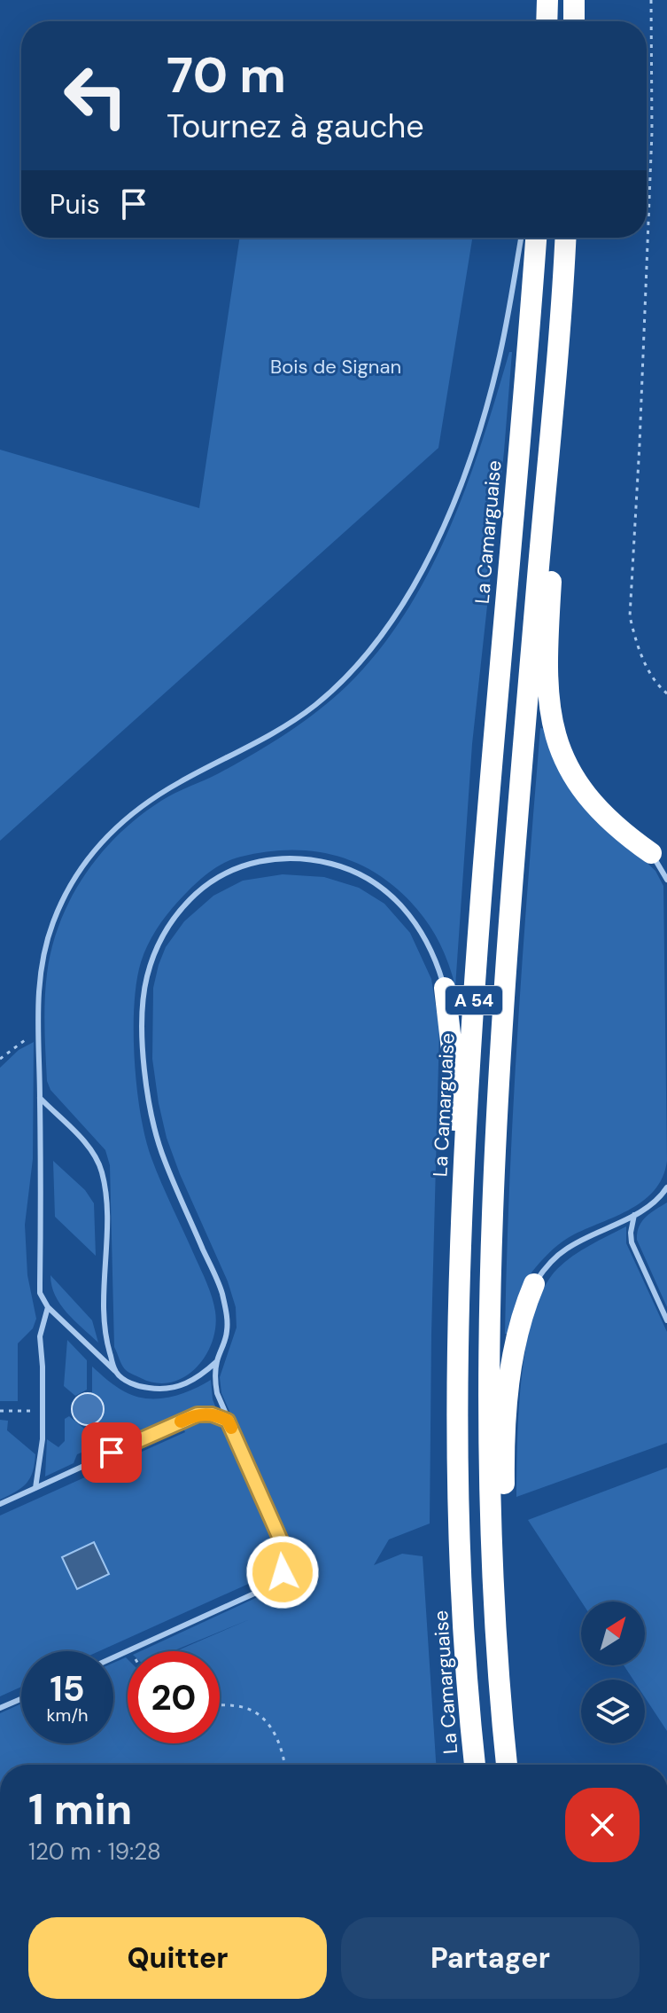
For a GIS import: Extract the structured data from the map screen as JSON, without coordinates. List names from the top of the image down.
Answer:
{
  "streets": {
    "highway": ["La Camarguaise", "A 54"]
  },
  "parks": ["Bois de Signan"],
  "north": "top right",
  "page": {
    "turn": ["70 m", "Tournez à gauche"],
    "then": "Puis",
    "speed": "15 km/h",
    "limit": "20",
    "heading": ["1 min", "120 m · 19:28"],
    "buttons": ["Quitter", "Partager"]
  }
}
